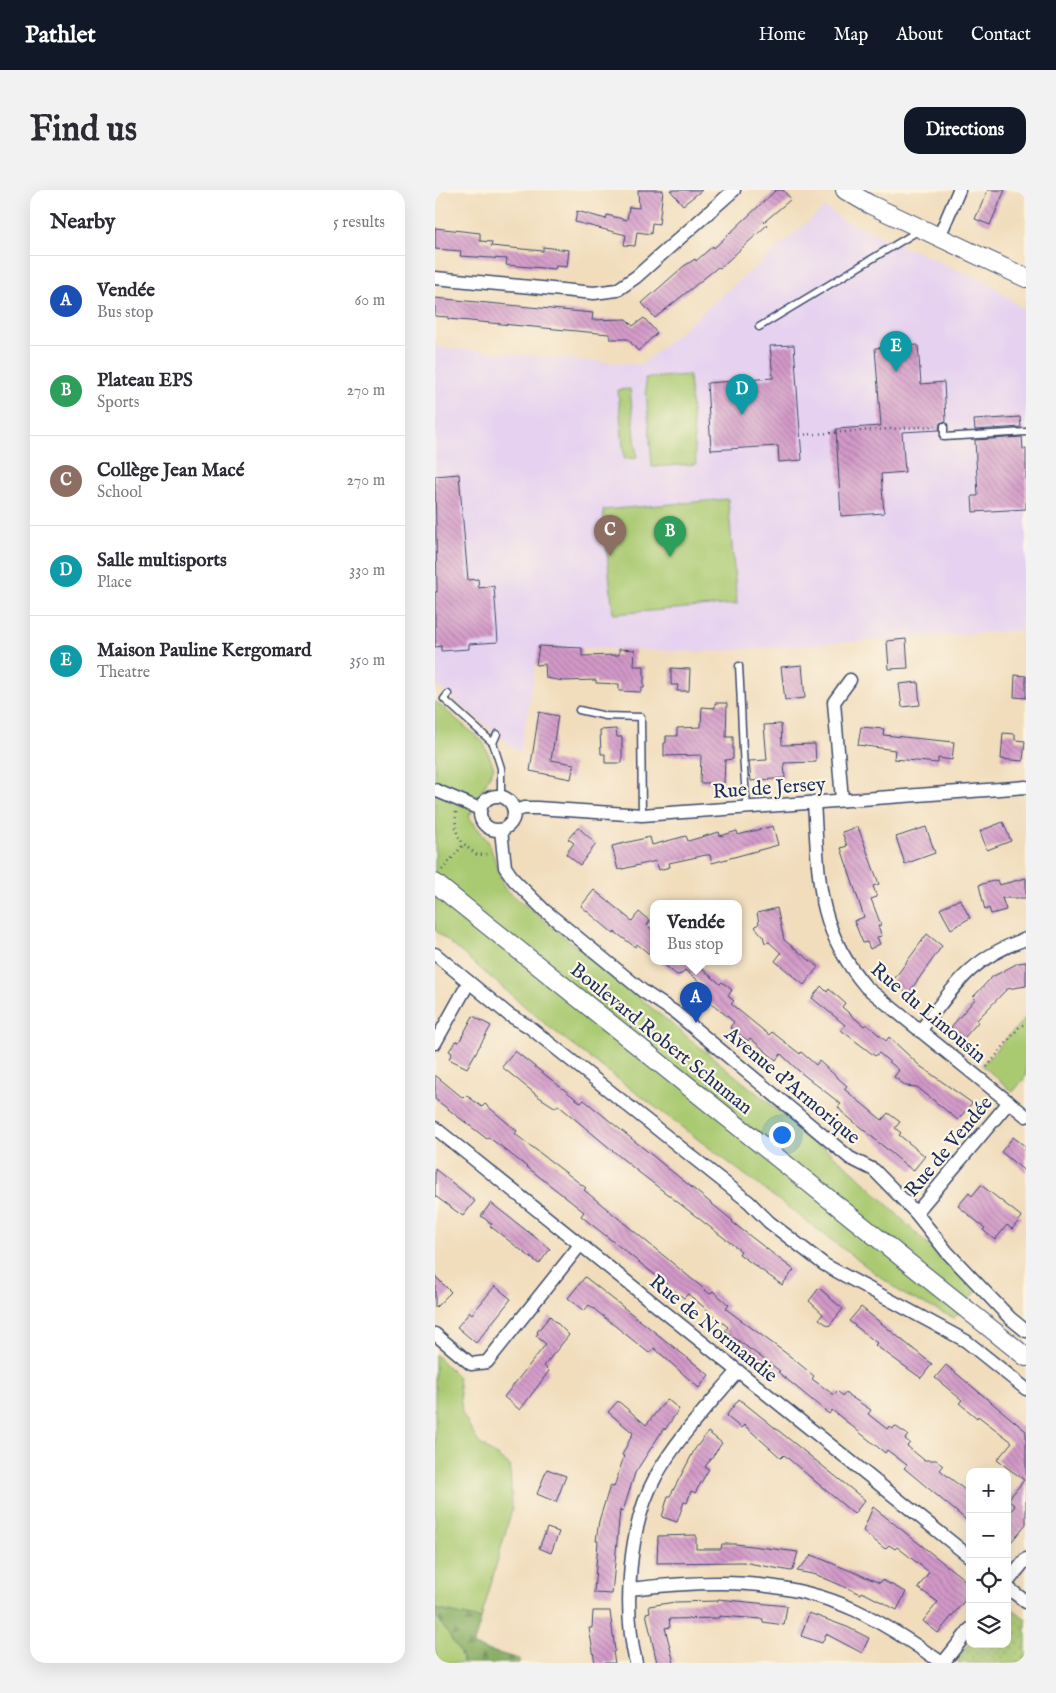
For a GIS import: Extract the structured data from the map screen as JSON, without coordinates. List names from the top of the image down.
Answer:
{
  "streets": {
    "main road": ["Boulevard Robert Schuman"],
    "street": [
      "Rue de Jersey",
      "Rue du Limousin",
      "Avenue d'Armorique",
      "Rue de Vendée",
      "Rue de Normandie"
    ]
  },
  "crossings": [
    ["Rue de Jersey", "Rue du Limousin"],
    ["Rue de Jersey", "Avenue d'Armorique"],
    ["Rue du Limousin", "Rue de Vendée"],
    ["Avenue d'Armorique", "Rue de Vendée"]
  ],
  "page": {
    "header": "Pathlet",
    "nav": [
      "Home",
      "Map",
      "About",
      "Contact"
    ],
    "buttons": "Directions",
    "title": "Find us",
    "heading": ["Nearby", "5 results"],
    "list": [
      {
        "mark": "A",
        "name": "Vendée",
        "note": "Bus stop",
        "value": "60 m"
      },
      {
        "mark": "B",
        "name": "Plateau EPS",
        "note": "Sports",
        "value": "270 m"
      },
      {
        "mark": "C",
        "name": "Collège Jean Macé",
        "note": "School",
        "value": "270 m"
      },
      {
        "mark": "D",
        "name": "Salle multisports",
        "note": "Place",
        "value": "330 m"
      },
      {
        "mark": "E",
        "name": "Maison Pauline Kergomard",
        "note": "Theatre",
        "value": "350 m"
      }
    ],
    "pins": [
      "E",
      "D",
      "C",
      "B",
      "A"
    ],
    "popup": ["Vendée", "Bus stop"],
    "map_buttons": ["+", "−"]
  }
}
